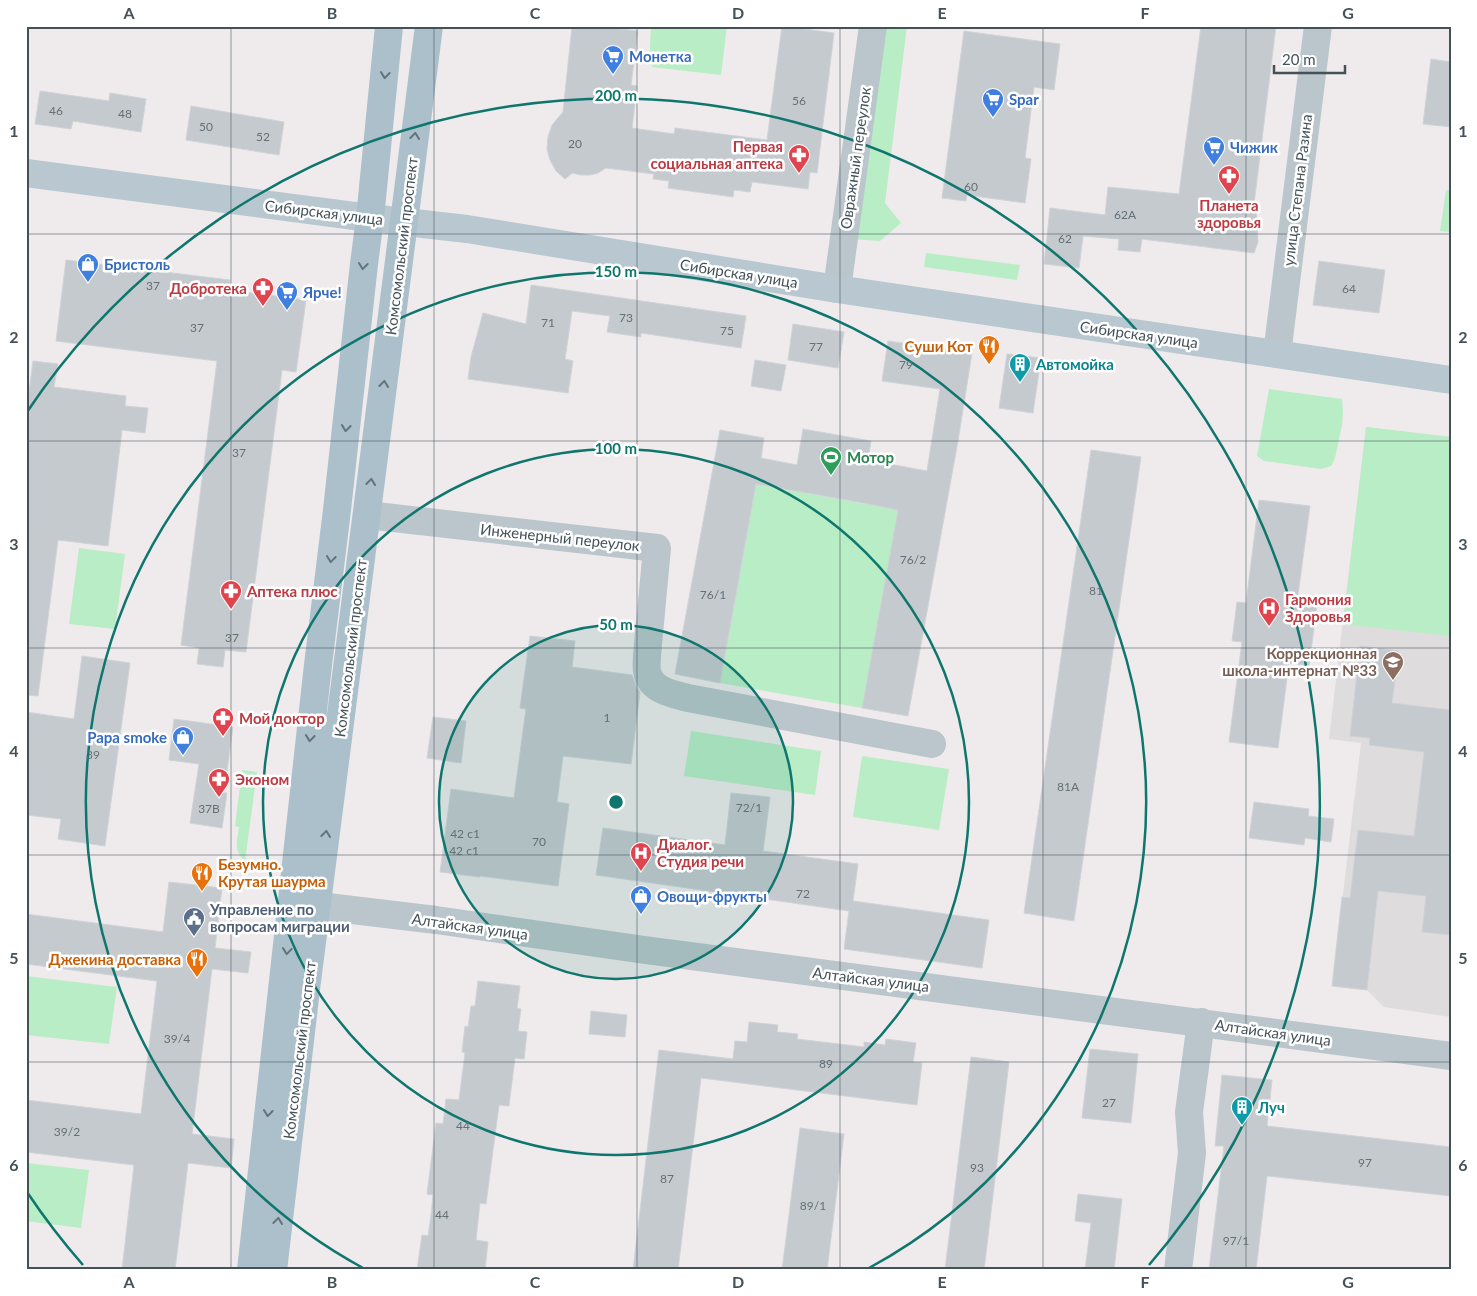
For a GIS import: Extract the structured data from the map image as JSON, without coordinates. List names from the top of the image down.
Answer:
{
  "streets": {
    "main road": ["Сибирская улица", "Комсомольский проспект"],
    "street": [
      "Овражный переулок",
      "улица Степана Разина",
      "Инженерный переулок",
      "Алтайская улица"
    ]
  },
  "crossings": [
    ["Овражный переулок", "Сибирская улица"],
    ["улица Степана Разина", "Сибирская улица"],
    ["Сибирская улица", "Комсомольский проспект"],
    ["Комсомольский проспект", "Инженерный переулок"],
    ["Комсомольский проспект", "Алтайская улица"]
  ],
  "places": {
    "supermarket": [
      "Монетка",
      "Spar",
      "Чижик",
      "Ярче!"
    ],
    "pharmacy": [
      "Первая социальная аптека",
      "Планета здоровья",
      "Добротека",
      "Аптека плюс",
      "Мой доктор",
      "Эконом"
    ],
    "shop": ["Бристоль", "Papa smoke", "Овощи-фрукты"],
    "restaurant": ["Суши Кот", "Безумно. Крутая шаурма", "Джекина доставка"],
    "building": ["Автомойка", "Луч"],
    "sports": ["Мотор"],
    "hospital": ["Гармония Здоровья", "Диалог. Студия речи"],
    "school or university": ["Коррекционная школа-интернат №33"],
    "public building": ["Управление по вопросам миграции"]
  },
  "house_numbers": [
    "56",
    "46",
    "48",
    "50",
    "52",
    "20",
    "60",
    "62А",
    "62",
    "37",
    "64",
    "73",
    "71",
    "37",
    "75",
    "77",
    "79",
    "37",
    "76/2",
    "81",
    "76/1",
    "37",
    "1",
    "39",
    "81А",
    "72/1",
    "37В",
    "42 с1",
    "70",
    "42 с1",
    "72",
    "39/4",
    "89",
    "27",
    "44",
    "39/2",
    "97",
    "93",
    "87",
    "89/1",
    "44",
    "97/1"
  ],
  "scale_bar": "20 m",
  "grid": {
    "columns": [
      "A",
      "B",
      "C",
      "D",
      "E",
      "F",
      "G"
    ],
    "rows": [
      "1",
      "2",
      "3",
      "4",
      "5",
      "6"
    ]
  },
  "rings": [
    "200 m",
    "150 m",
    "100 m",
    "50 m"
  ]
}
